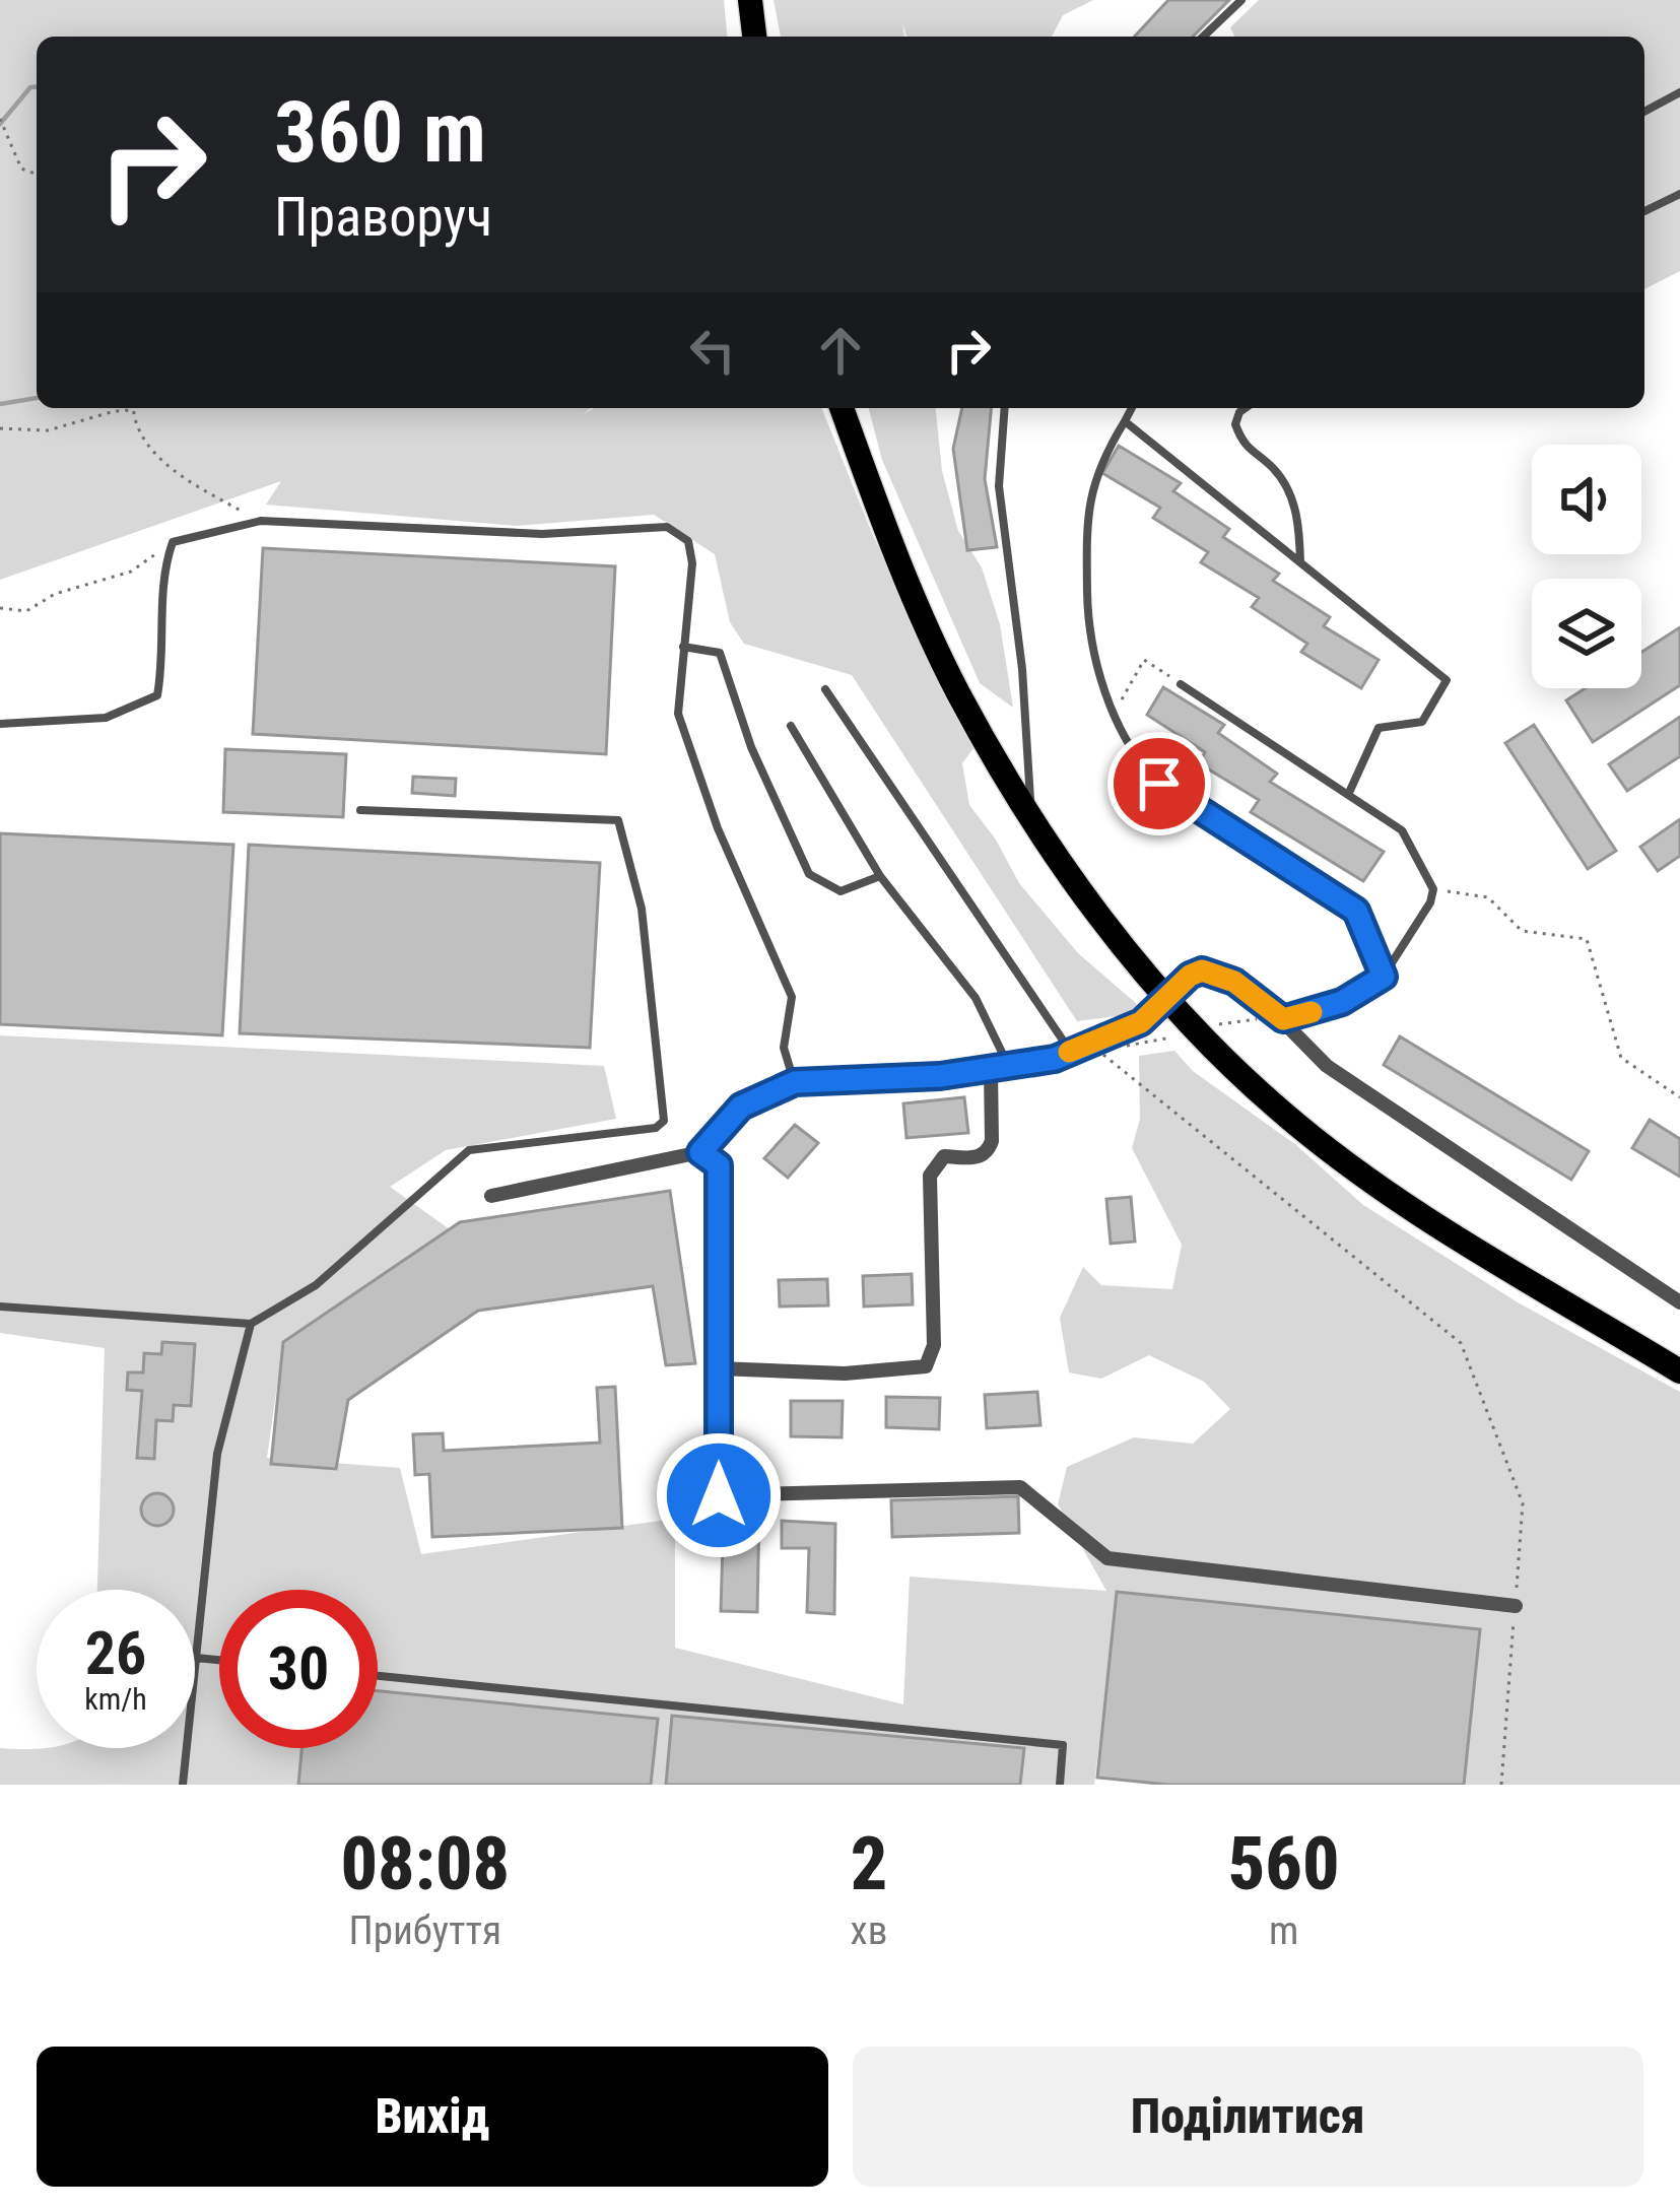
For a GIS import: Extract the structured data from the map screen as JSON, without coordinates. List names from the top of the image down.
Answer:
{
  "page": {
    "turn": ["360 m", "Праворуч"],
    "speed": "26 km/h",
    "limit": "30",
    "eta": [
      "08:08",
      "Прибуття",
      "2",
      "хв",
      "560",
      "m"
    ],
    "buttons": ["Вихід", "Поділитися"]
  }
}
